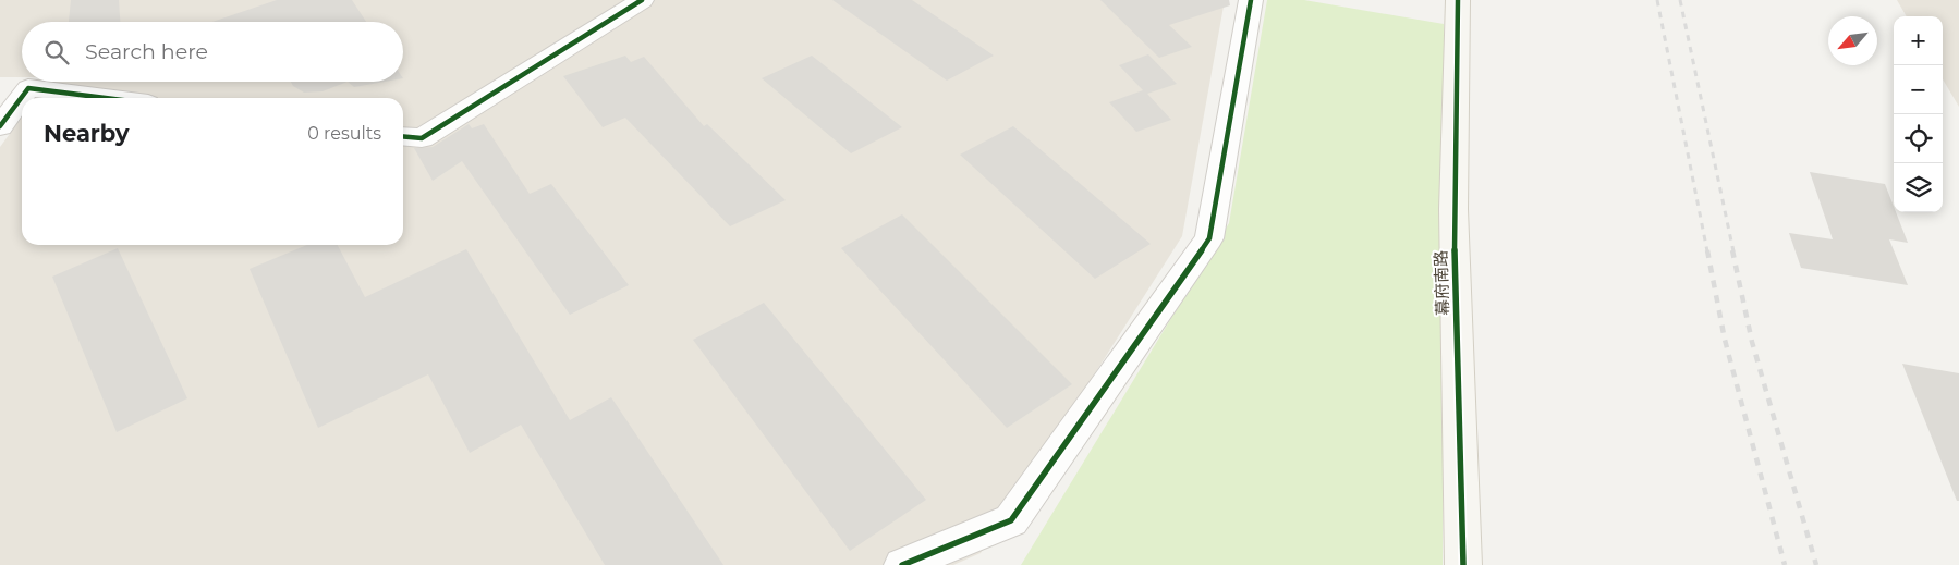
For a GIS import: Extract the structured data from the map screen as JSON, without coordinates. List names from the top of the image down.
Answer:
{
  "streets": {
    "street": ["幕府南路"]
  },
  "north": "bottom left",
  "page": {
    "map_buttons": ["+", "−"],
    "search": "Search here",
    "heading": ["Nearby", "0 results"]
  }
}
